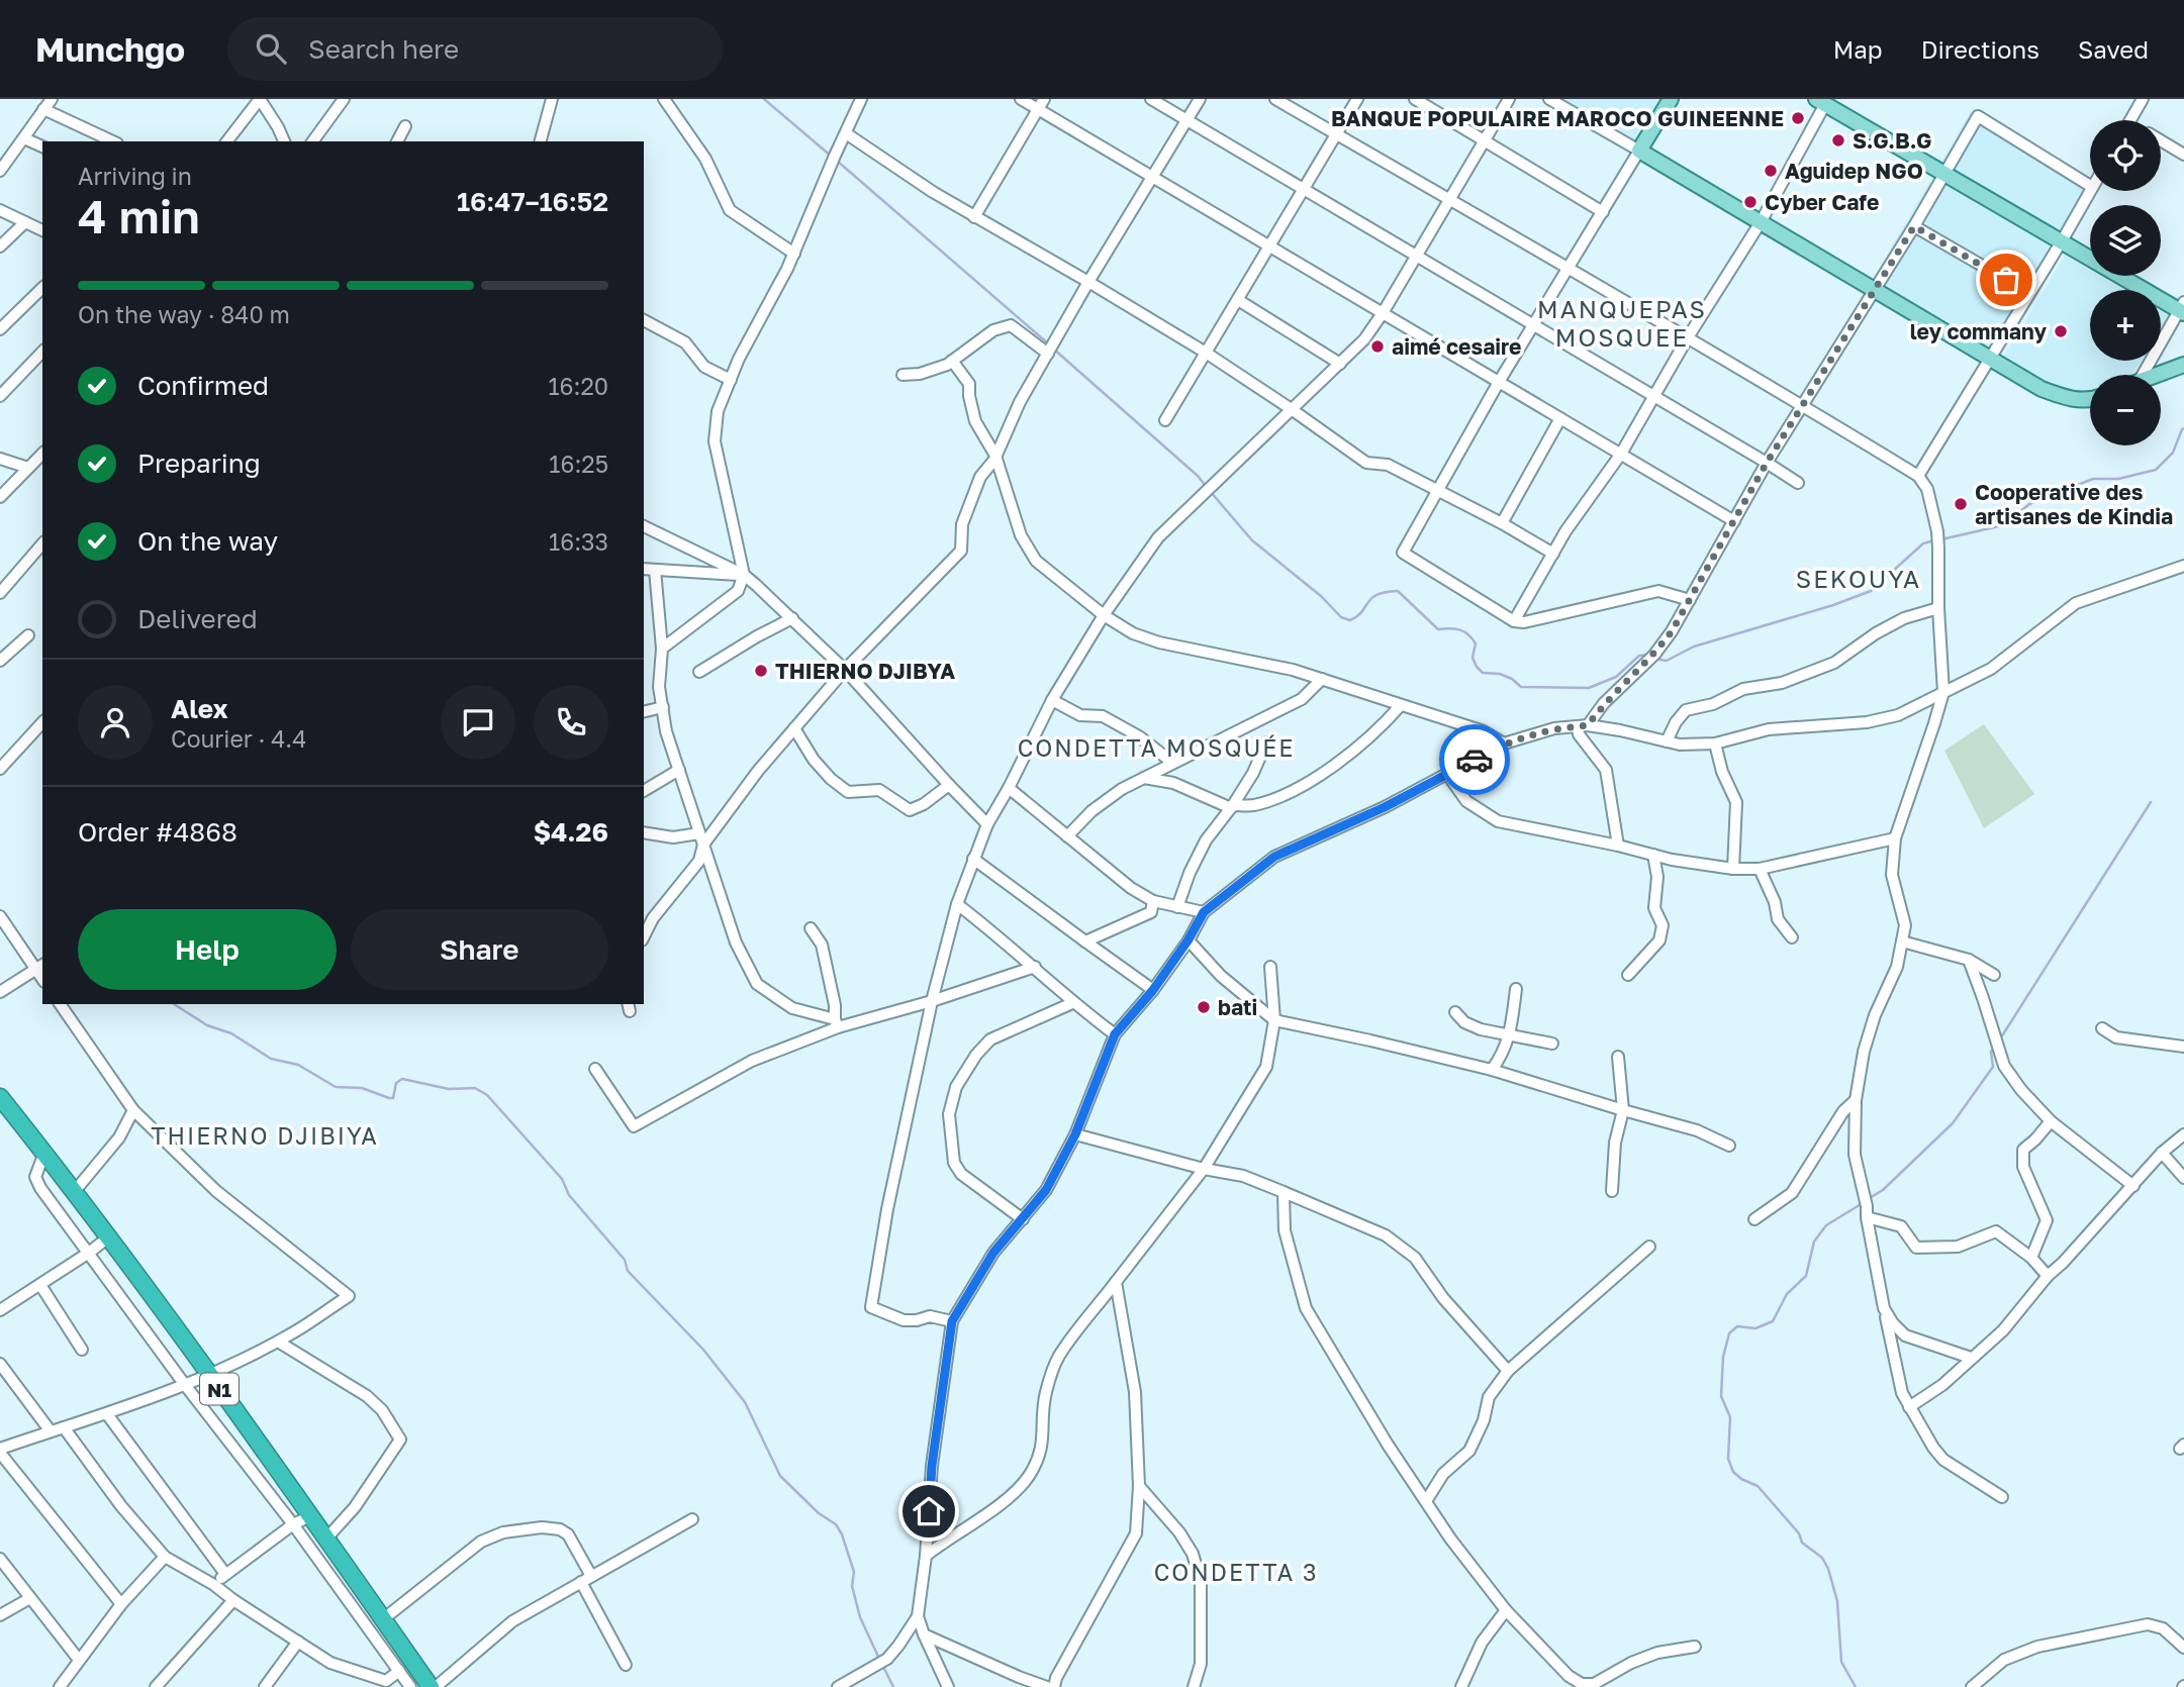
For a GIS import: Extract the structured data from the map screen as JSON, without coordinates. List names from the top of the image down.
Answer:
{
  "streets": {
    "highway": ["N1"]
  },
  "districts": [
    "MANQUEPAS MOSQUEE",
    "SEKOUYA",
    "СONDETTA MOSQUÉE",
    "THIERNO DJIBIYA",
    "СONDETTA 3"
  ],
  "places": [
    "BANQUE POPULAIRE MAROCO GUINEENNE",
    "S.G.B.G",
    "Aguidep NGO",
    "Cyber Cafe",
    "ley commany",
    "aimé cesaire",
    "Cooperative des artisanes de Kindia",
    "THIERNO DJIBYA",
    "bati"
  ],
  "page": {
    "header": "Munchgo",
    "search": "Search here",
    "nav": ["Map", "Directions", "Saved"],
    "map_buttons": ["+", "−"],
    "heading": ["4 min", "Arriving in", "16:47–16:52"],
    "panel": [
      "Alex",
      "Courier · 4.4",
      "Order #4868",
      "$4.26"
    ],
    "bar": "On the way · 840 m",
    "list": [
      ["Confirmed", "16:20"],
      ["Preparing", "16:25"],
      ["On the way", "16:33"],
      "Delivered"
    ],
    "buttons": ["Help", "Share"]
  }
}
